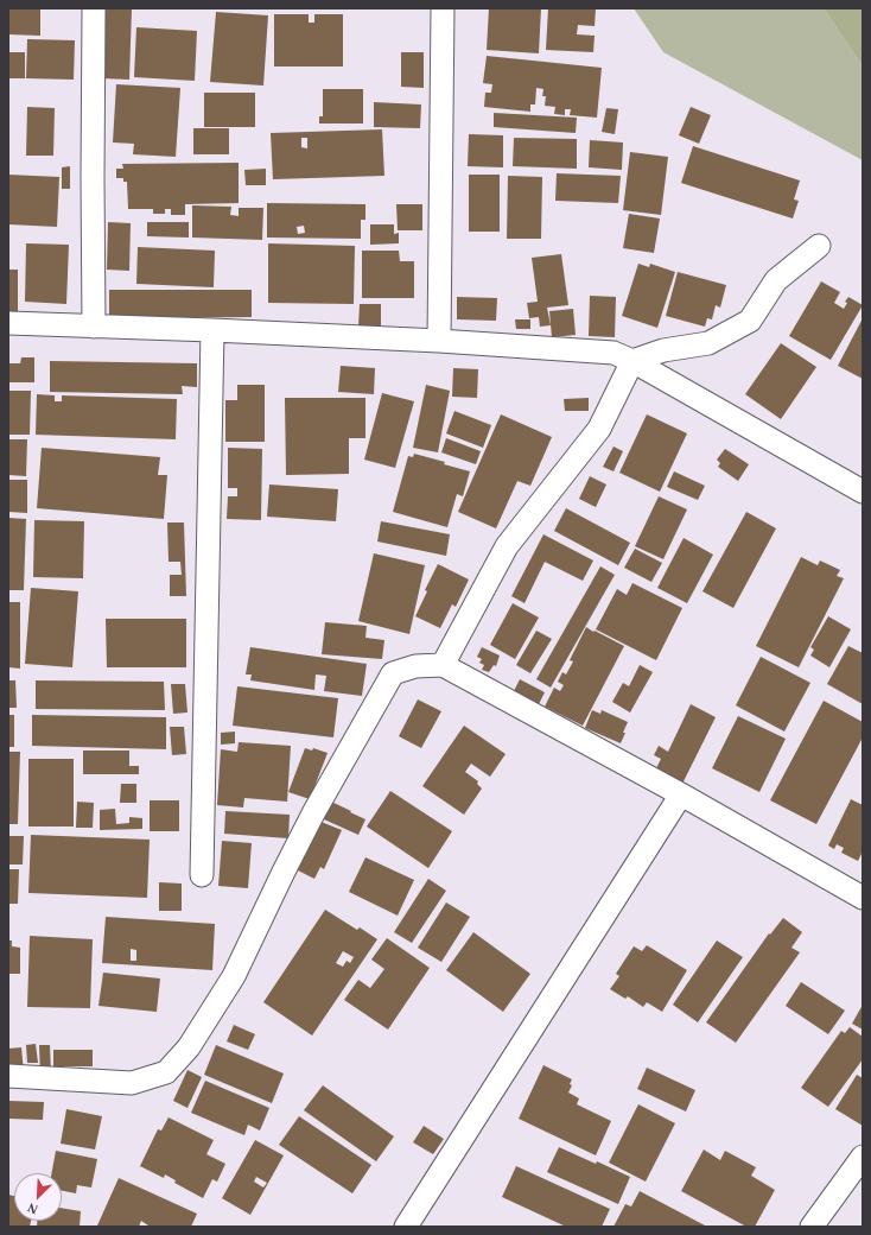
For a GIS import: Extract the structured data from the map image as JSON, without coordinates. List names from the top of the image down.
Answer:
{
  "north": "bottom left"
}
